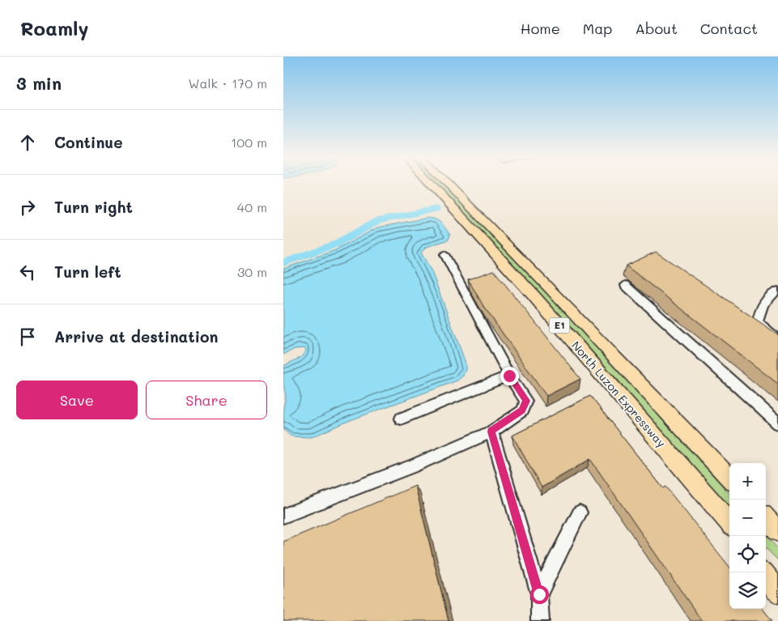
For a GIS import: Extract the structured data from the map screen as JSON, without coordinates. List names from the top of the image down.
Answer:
{
  "streets": {
    "highway": ["E1", "North Luzon Expressway"]
  },
  "page": {
    "header": "Roamly",
    "nav": [
      "Home",
      "Map",
      "About",
      "Contact"
    ],
    "heading": ["3 min", "Walk · 170 m"],
    "list": [
      ["Continue", "100 m"],
      ["Turn right", "40 m"],
      ["Turn left", "30 m"],
      "Arrive at destination"
    ],
    "buttons": ["Save", "Share"],
    "map_buttons": ["+", "−"]
  }
}
